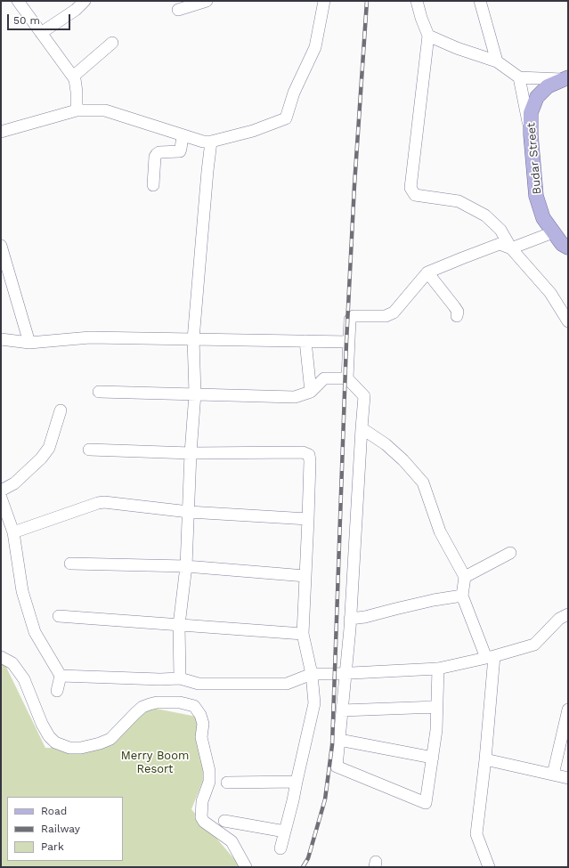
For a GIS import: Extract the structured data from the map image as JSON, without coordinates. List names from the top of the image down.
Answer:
{
  "streets": {
    "main road": ["Budar Street"]
  },
  "parks": ["Merry Boom Resort"],
  "legend": ["Road", "Railway", "Park"],
  "scale_bar": "50 m"
}
